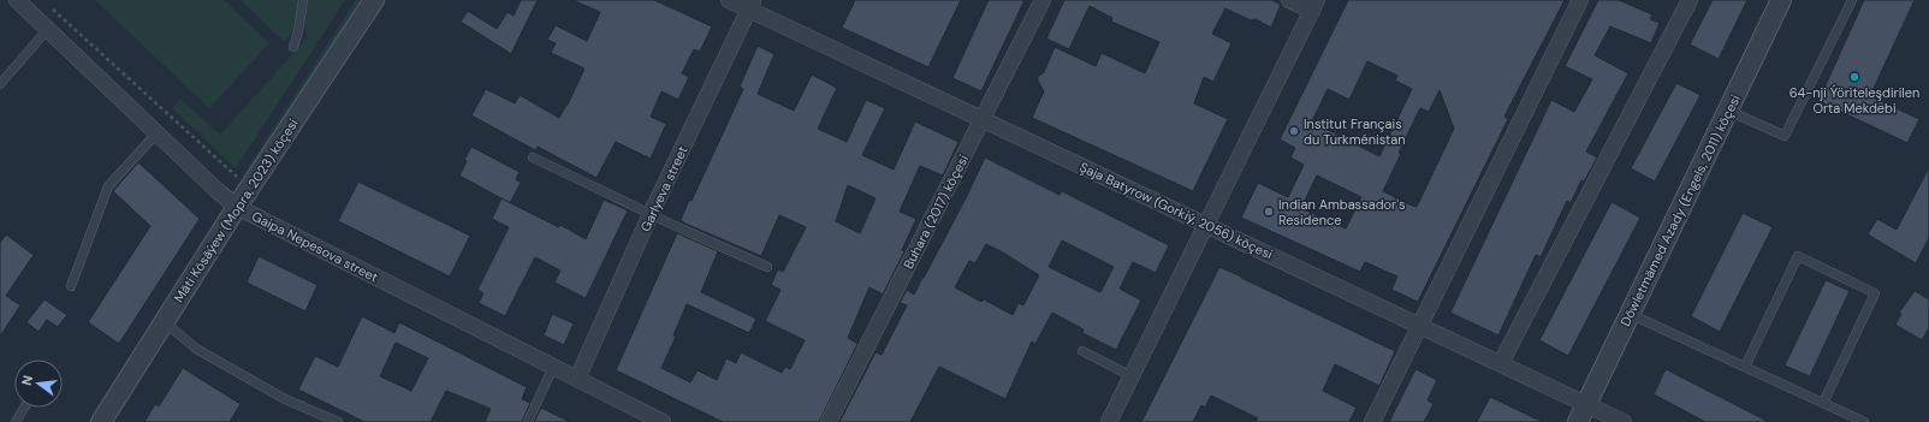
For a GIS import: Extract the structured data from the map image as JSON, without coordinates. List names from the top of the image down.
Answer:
{
  "streets": {
    "street": [
      "Garlyeva street",
      "Mäti Kösäýew (Mopra, 2023) köçesi",
      "Şaja Batyrow (Gorkiý, 2056) köçesi",
      "Döwletmämed Azady (Engels, 2011) köçesi",
      "Buhara (2017) köçesi",
      "Gaipa Nepesova street"
    ]
  },
  "crossings": [
    ["Garlyeva street", "Şaja Batyrow (Gorkiý, 2056) köçesi"],
    ["Garlyeva street", "Gaipa Nepesova street"],
    ["Mäti Kösäýew (Mopra, 2023) köçesi", "Gaipa Nepesova street"],
    ["Şaja Batyrow (Gorkiý, 2056) köçesi", "Döwletmämed Azady (Engels, 2011) köçesi"],
    ["Şaja Batyrow (Gorkiý, 2056) köçesi", "Buhara (2017) köçesi"]
  ],
  "places": ["64-nji Ýöriteleşdirilen Orta Mekdebi", "Institut Français du Turkménistan", "Indian Ambassador's Residence"],
  "north": "left"
}
